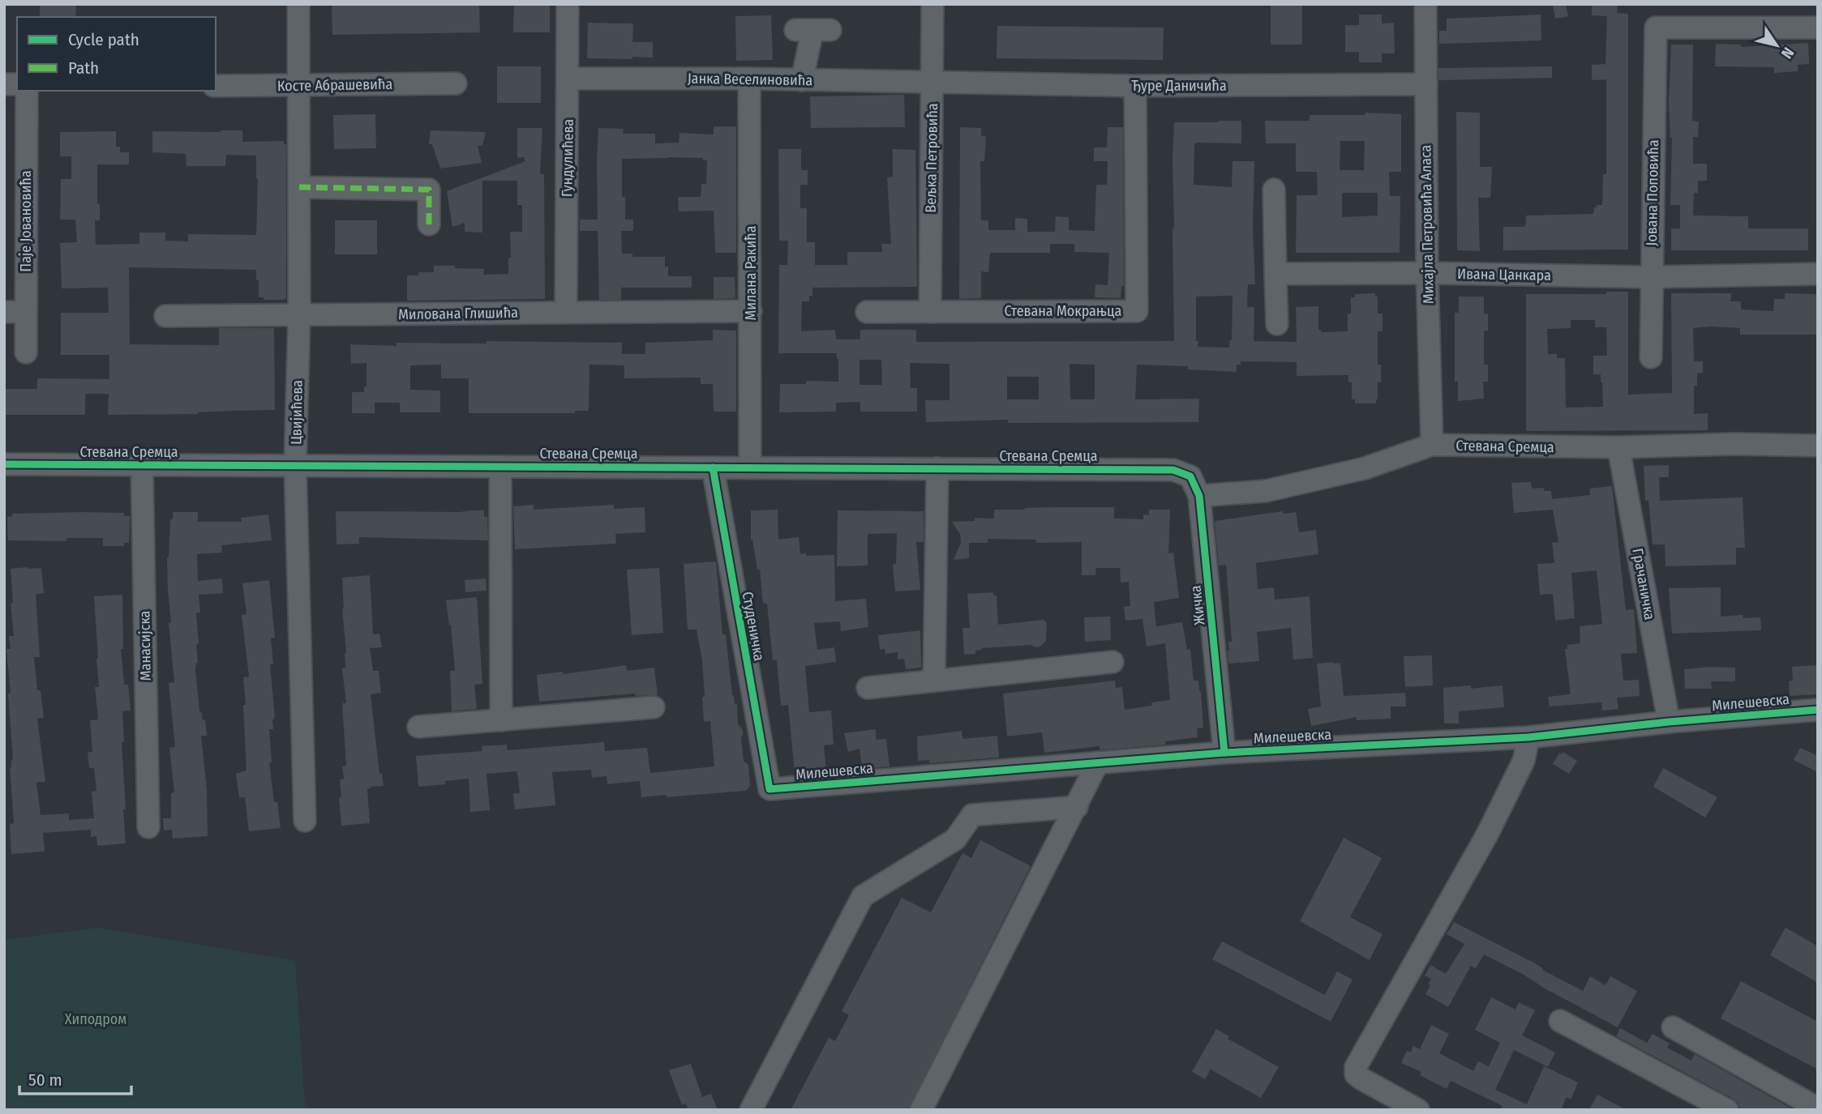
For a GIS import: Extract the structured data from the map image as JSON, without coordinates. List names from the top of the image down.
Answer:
{
  "streets": {
    "street": [
      "Јанка Веселиновића",
      "Косте Абрашевића",
      "Ђуре Даничића",
      "Гундулићева",
      "Вељка Петровића",
      "Јована Поповића",
      "Паје Јовановића",
      "Михајла Петровића Аласа",
      "Милана Ракића",
      "Ивана Цанкара",
      "Стевана Мокрањца",
      "Милована Глишића",
      "Цвијићева",
      "Стевана Сремца",
      "Грачаничка",
      "Жичка",
      "Студеничка",
      "Манасијска",
      "Милешевска"
    ]
  },
  "crossings": [
    ["Јанка Веселиновића", "Ђуре Даничића"],
    ["Јанка Веселиновића", "Гундулићева"],
    ["Јанка Веселиновића", "Вељка Петровића"],
    ["Јанка Веселиновића", "Милана Ракића"],
    ["Косте Абрашевића", "Цвијићева"],
    ["Ђуре Даничића", "Вељка Петровића"],
    ["Ђуре Даничића", "Михајла Петровића Аласа"],
    ["Ђуре Даничића", "Стевана Мокрањца"],
    ["Гундулићева", "Милована Глишића"],
    ["Вељка Петровића", "Стевана Мокрањца"],
    ["Јована Поповића", "Ивана Цанкара"],
    ["Михајла Петровића Аласа", "Ивана Цанкара"],
    ["Михајла Петровића Аласа", "Стевана Сремца"],
    ["Милана Ракића", "Милована Глишића"],
    ["Милана Ракића", "Стевана Сремца"],
    ["Милована Глишића", "Цвијићева"],
    ["Цвијићева", "Стевана Сремца"],
    ["Стевана Сремца", "Грачаничка"],
    ["Стевана Сремца", "Жичка"],
    ["Стевана Сремца", "Студеничка"],
    ["Стевана Сремца", "Манасијска"],
    ["Грачаничка", "Милешевска"],
    ["Жичка", "Милешевска"],
    ["Студеничка", "Милешевска"]
  ],
  "parks": ["Хиподром"],
  "legend": ["Cycle path", "Path"],
  "scale_bar": "50 m",
  "north": "bottom right"
}
